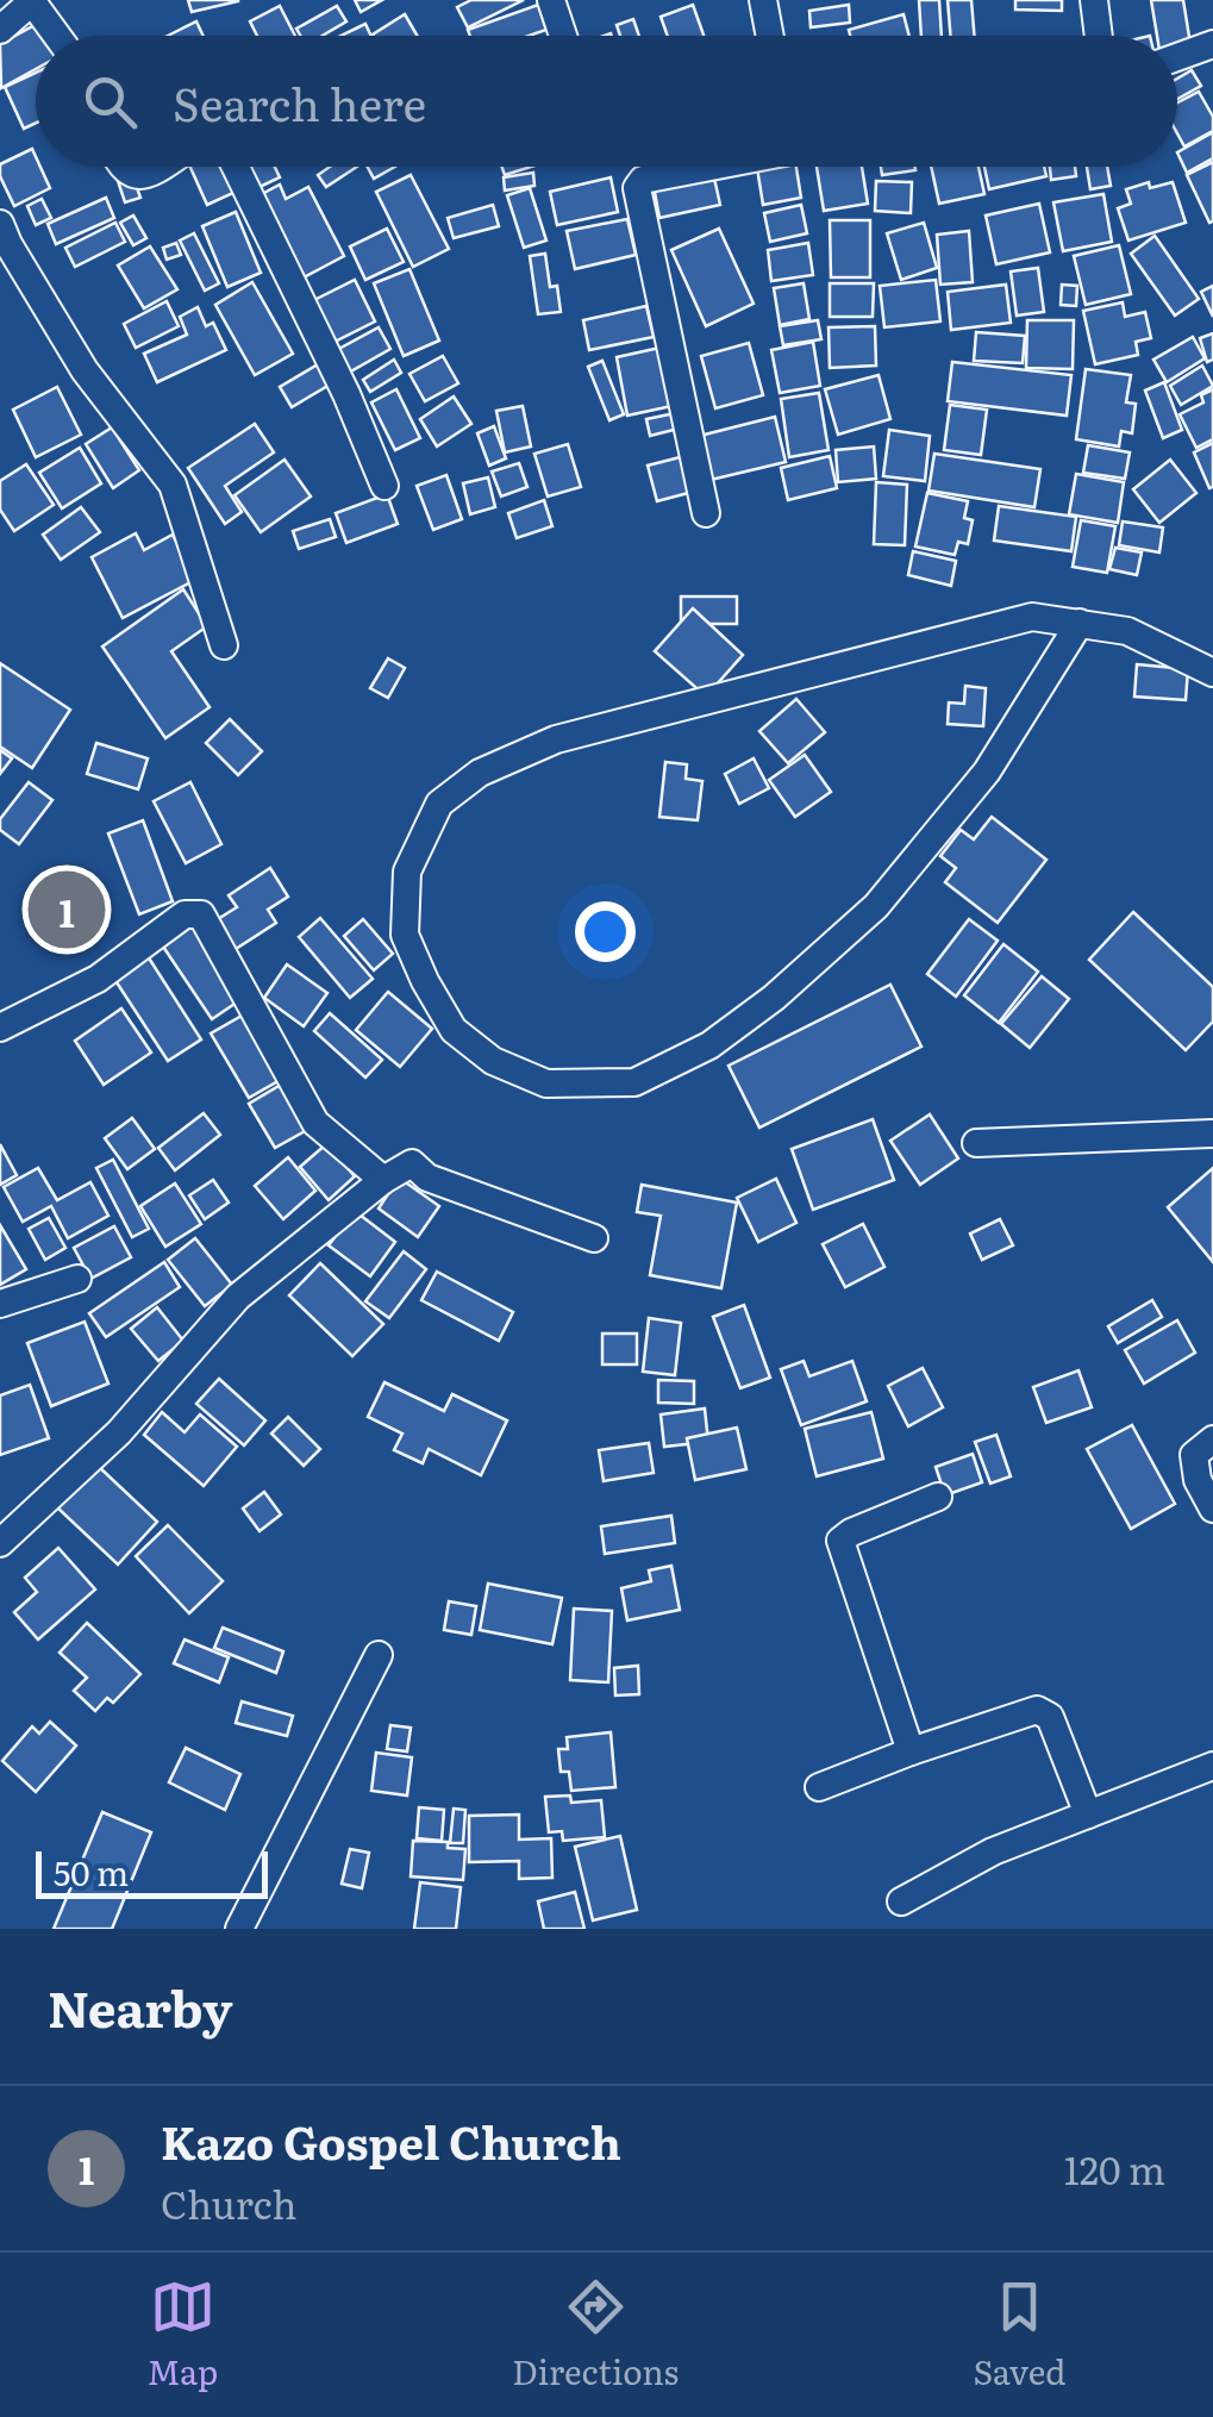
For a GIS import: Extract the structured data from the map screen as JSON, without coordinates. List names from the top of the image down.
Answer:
{
  "scale_bar": "50 m",
  "page": {
    "search": "Search here",
    "pins": "1",
    "scale": "50 m",
    "heading": "Nearby",
    "list": [
      {
        "mark": "1",
        "name": "Kazo Gospel Church",
        "note": "Church",
        "value": "120 m"
      }
    ],
    "nav": ["Map", "Directions", "Saved"]
  }
}
